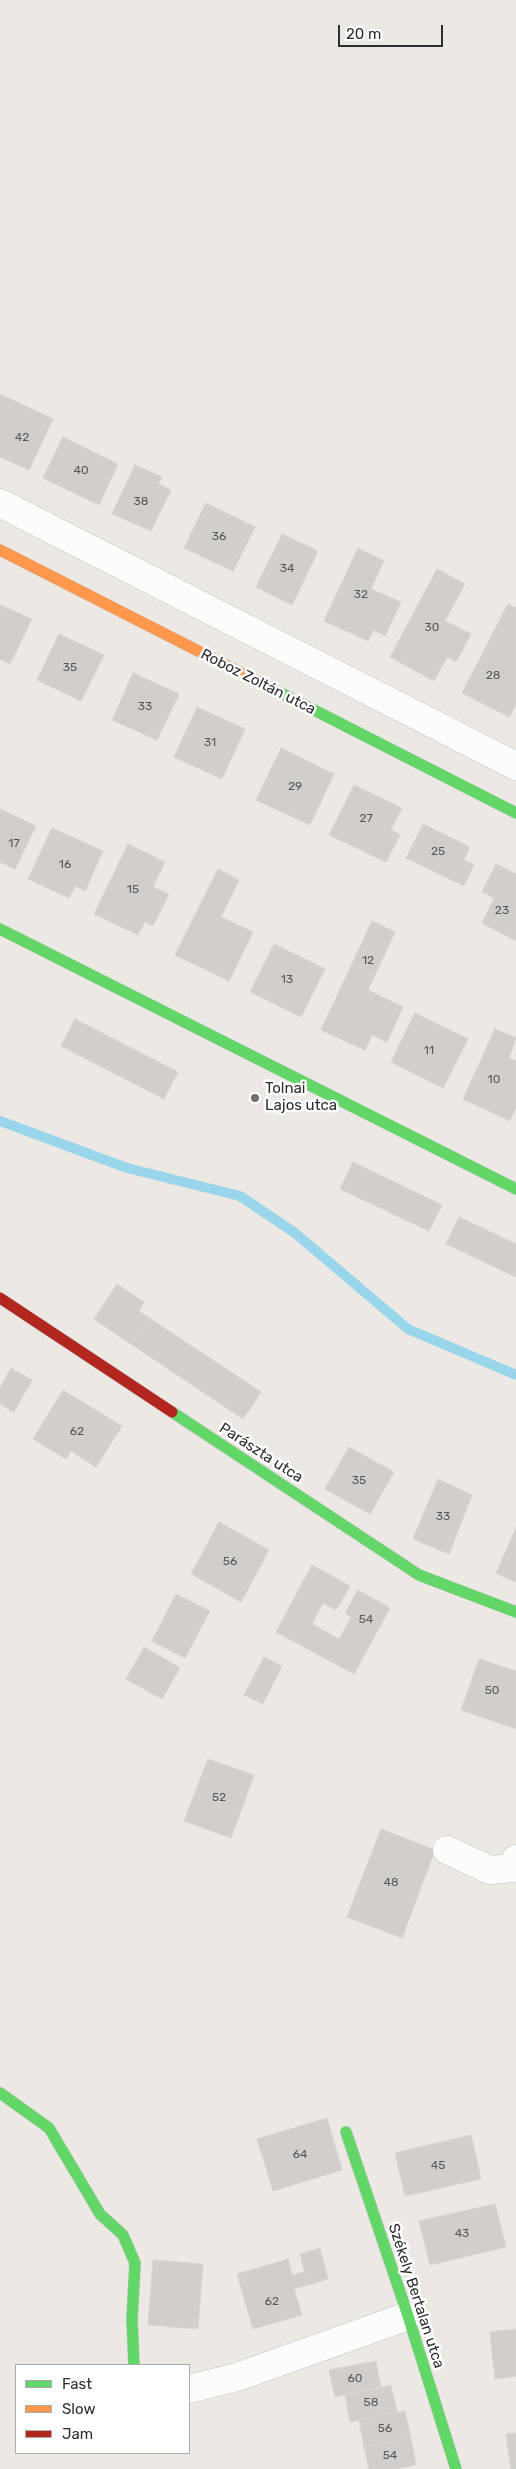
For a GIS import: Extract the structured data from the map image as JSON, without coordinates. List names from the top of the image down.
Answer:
{
  "streets": {
    "street": ["Roboz Zoltán utca", "Parászta utca", "Székely Bertalan utca"]
  },
  "places": ["Tolnai Lajos utca"],
  "house_numbers": [
    "42",
    "40",
    "38",
    "36",
    "34",
    "32",
    "30",
    "35",
    "28",
    "33",
    "31",
    "29",
    "27",
    "17",
    "25",
    "16",
    "15",
    "23",
    "12",
    "13",
    "11",
    "10",
    "62",
    "35",
    "33",
    "56",
    "54",
    "50",
    "52",
    "48",
    "64",
    "45",
    "43",
    "62",
    "60",
    "58",
    "56",
    "54"
  ],
  "legend": ["Fast", "Slow", "Jam"],
  "scale_bar": "20 m"
}
